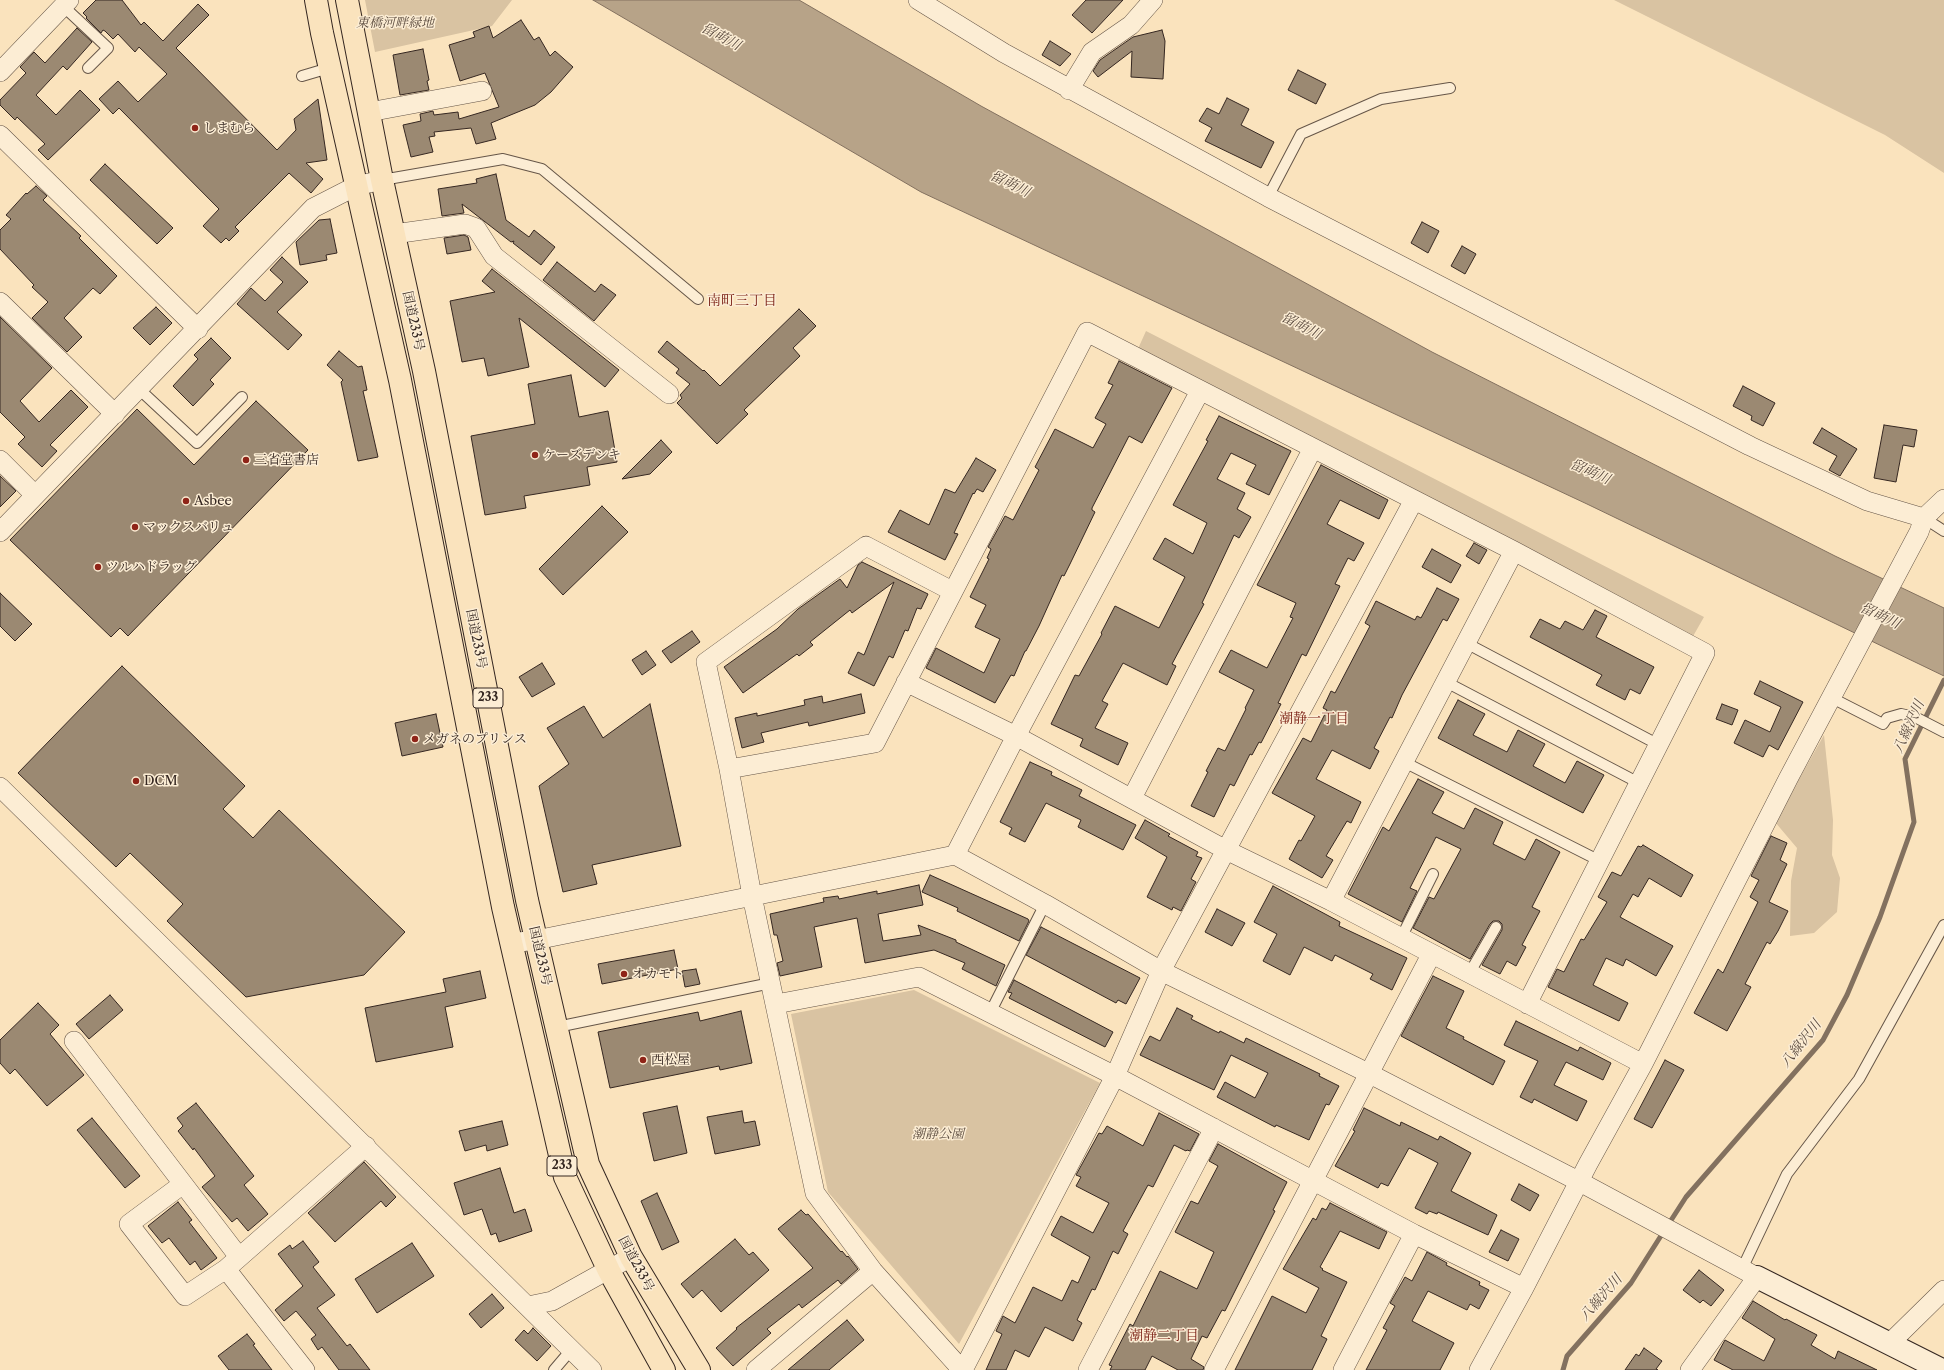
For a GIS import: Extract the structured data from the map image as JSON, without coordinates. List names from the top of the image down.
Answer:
{
  "streets": {
    "highway": ["国道233号", "233"]
  },
  "districts": ["南町三丁目", "潮静一丁目", "潮静二丁目"],
  "water": ["留萌川", "八線沢川"],
  "parks": ["東橋河畔緑地", "潮静公園"],
  "places": [
    "しまむら",
    "ケーズデンキ",
    "三省堂書店",
    "Asbee",
    "マックスバリュ",
    "ツルハドラッグ",
    "メガネのプリンス",
    "DCM",
    "オカモト",
    "西松屋"
  ]
}
